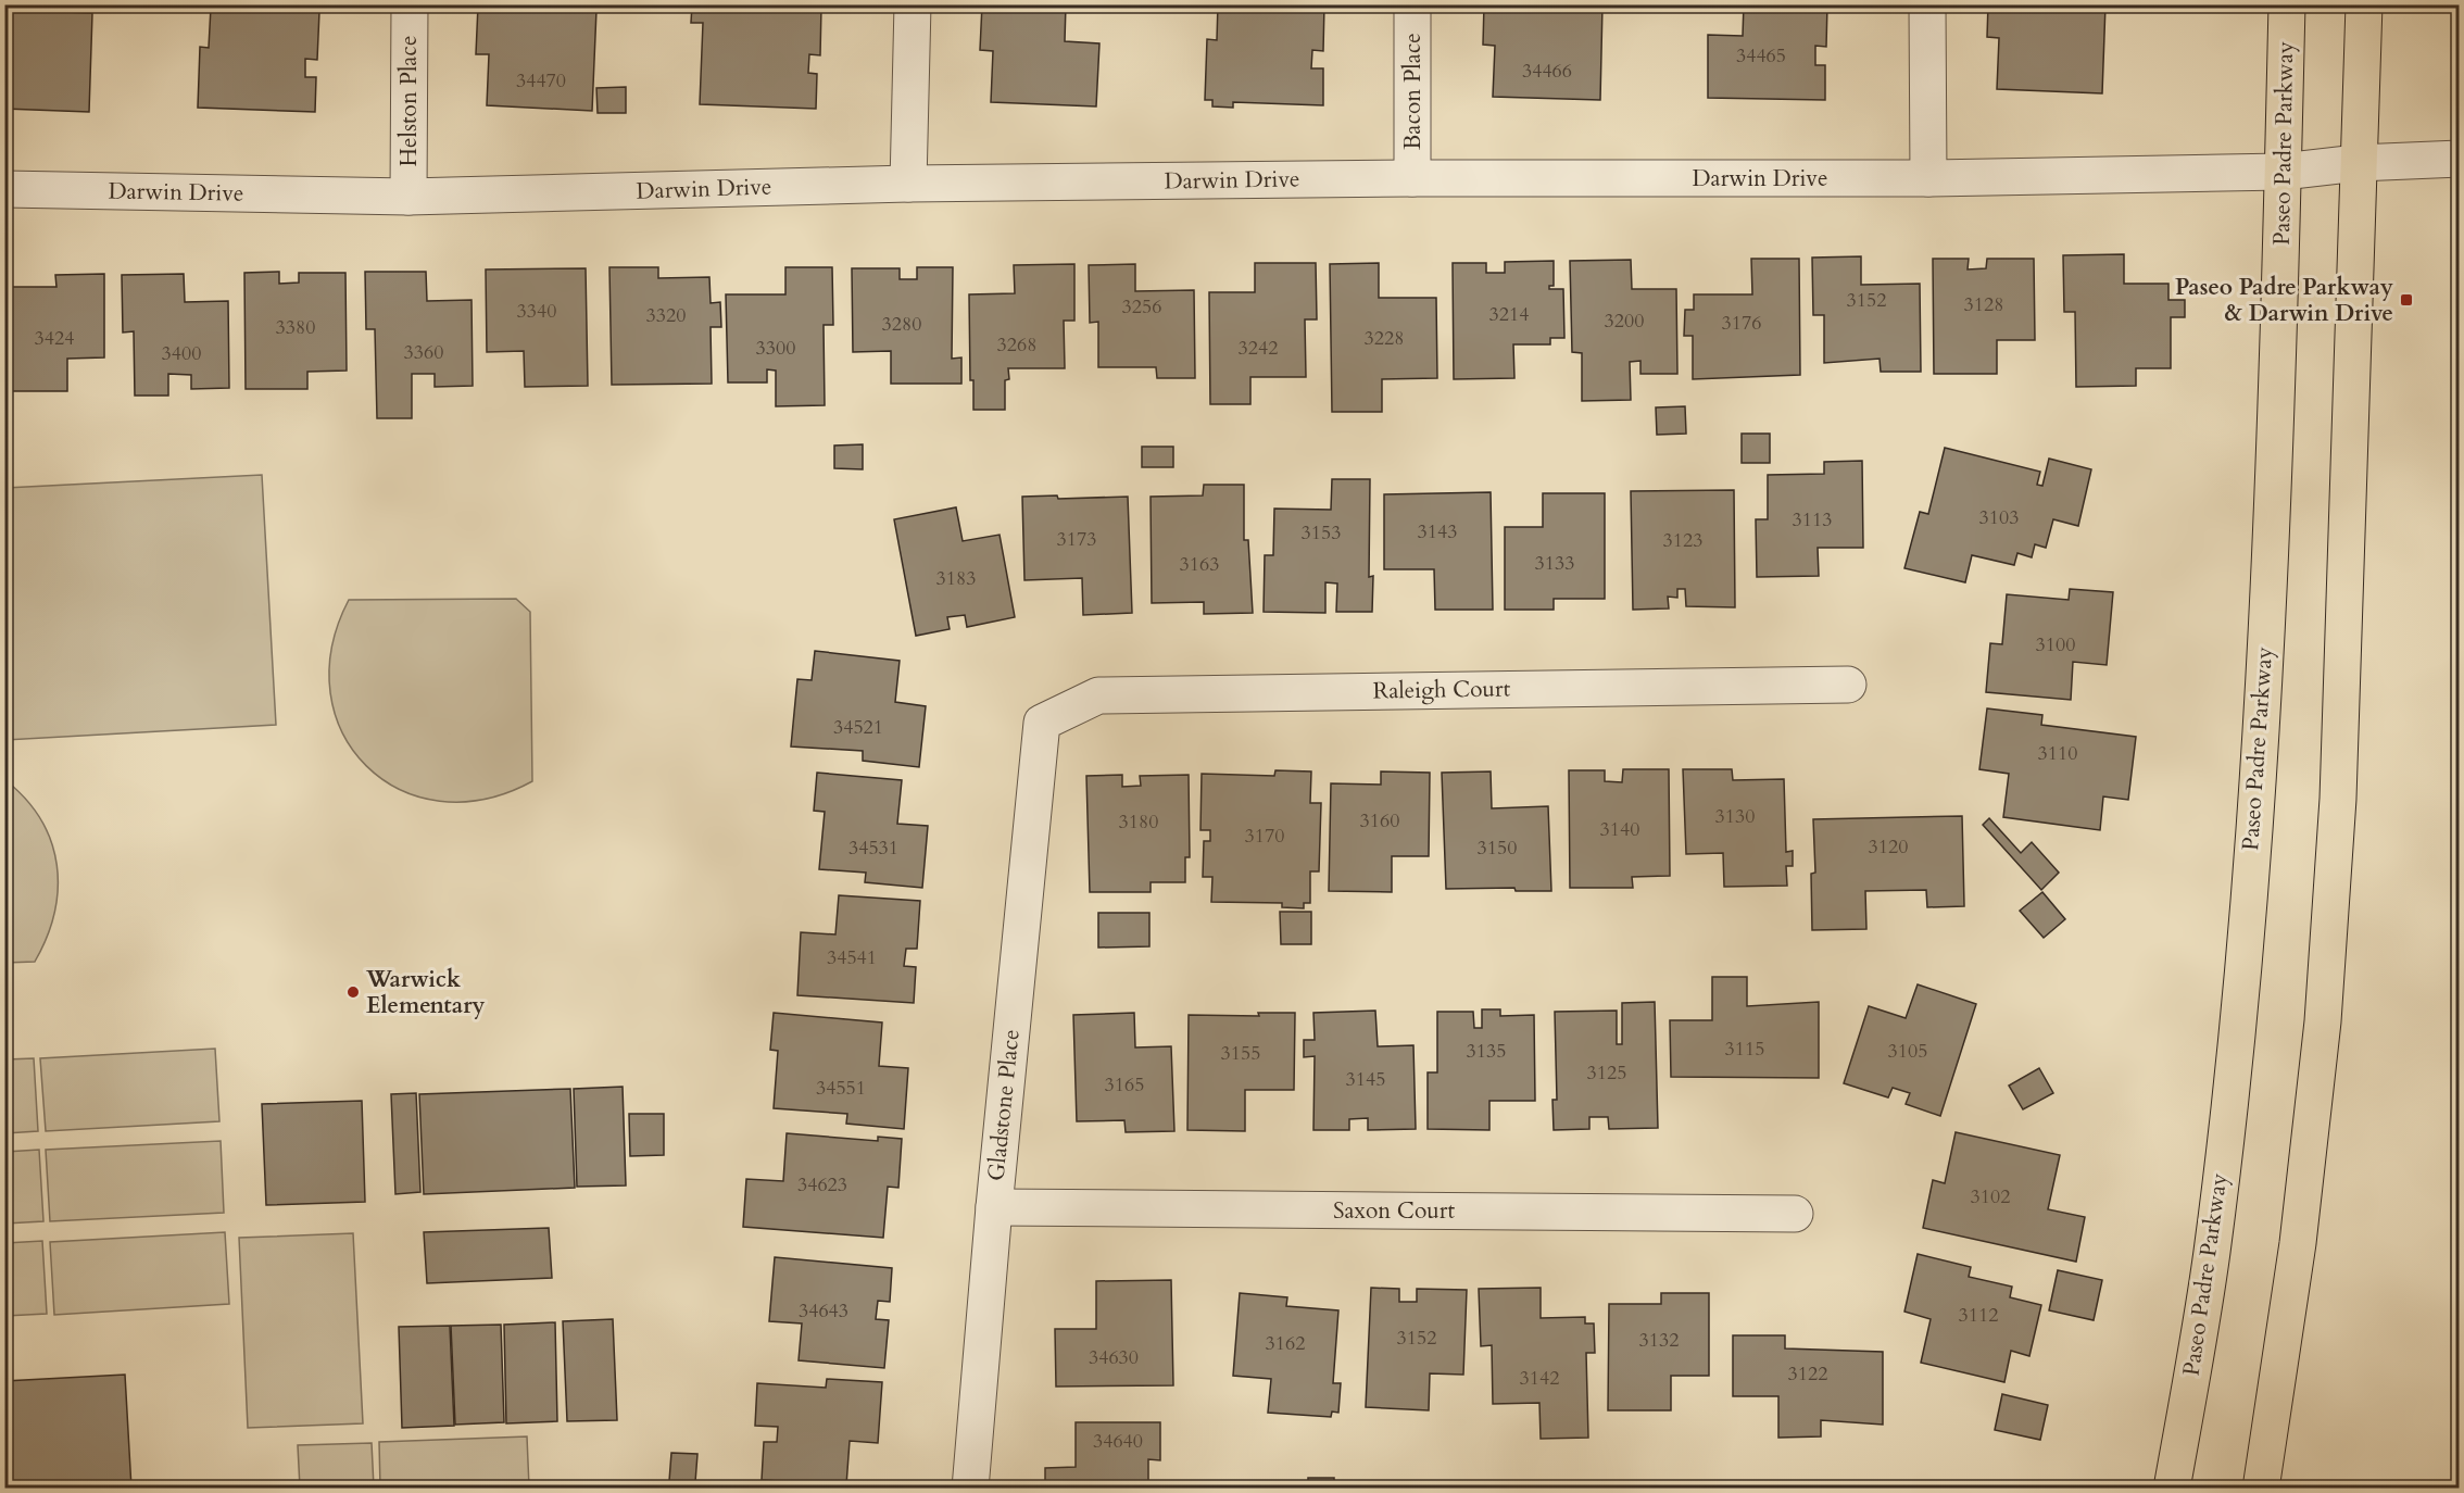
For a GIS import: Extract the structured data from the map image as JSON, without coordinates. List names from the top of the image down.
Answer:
{
  "streets": {
    "main road": ["Paseo Padre Parkway"],
    "street": [
      "Bacon Place",
      "Helston Place",
      "Darwin Drive",
      "Raleigh Court",
      "Gladstone Place",
      "Saxon Court"
    ]
  },
  "crossings": [
    ["Bacon Place", "Darwin Drive"],
    ["Helston Place", "Darwin Drive"],
    ["Paseo Padre Parkway", "Darwin Drive"],
    ["Raleigh Court", "Gladstone Place"],
    ["Gladstone Place", "Saxon Court"]
  ],
  "places": {
    "transit": ["Paseo Padre Parkway & Darwin Drive"],
    "other": ["Warwick Elementary"]
  },
  "house_numbers": [
    "34465",
    "34466",
    "34470",
    "3152",
    "3128",
    "3256",
    "3340",
    "3214",
    "3320",
    "3200",
    "3176",
    "3280",
    "3380",
    "3424",
    "3228",
    "3268",
    "3300",
    "3242",
    "3360",
    "3400",
    "3103",
    "3113",
    "3143",
    "3153",
    "3173",
    "3123",
    "3133",
    "3163",
    "3183",
    "3100",
    "34521",
    "3110",
    "3130",
    "3160",
    "3180",
    "3140",
    "3170",
    "3120",
    "34531",
    "3150",
    "34541",
    "3115",
    "3135",
    "3105",
    "3155",
    "3125",
    "3145",
    "3165",
    "34551",
    "34623",
    "3102",
    "34643",
    "3112",
    "3152",
    "3132",
    "3162",
    "34630",
    "3122",
    "3142",
    "34640"
  ]
}
